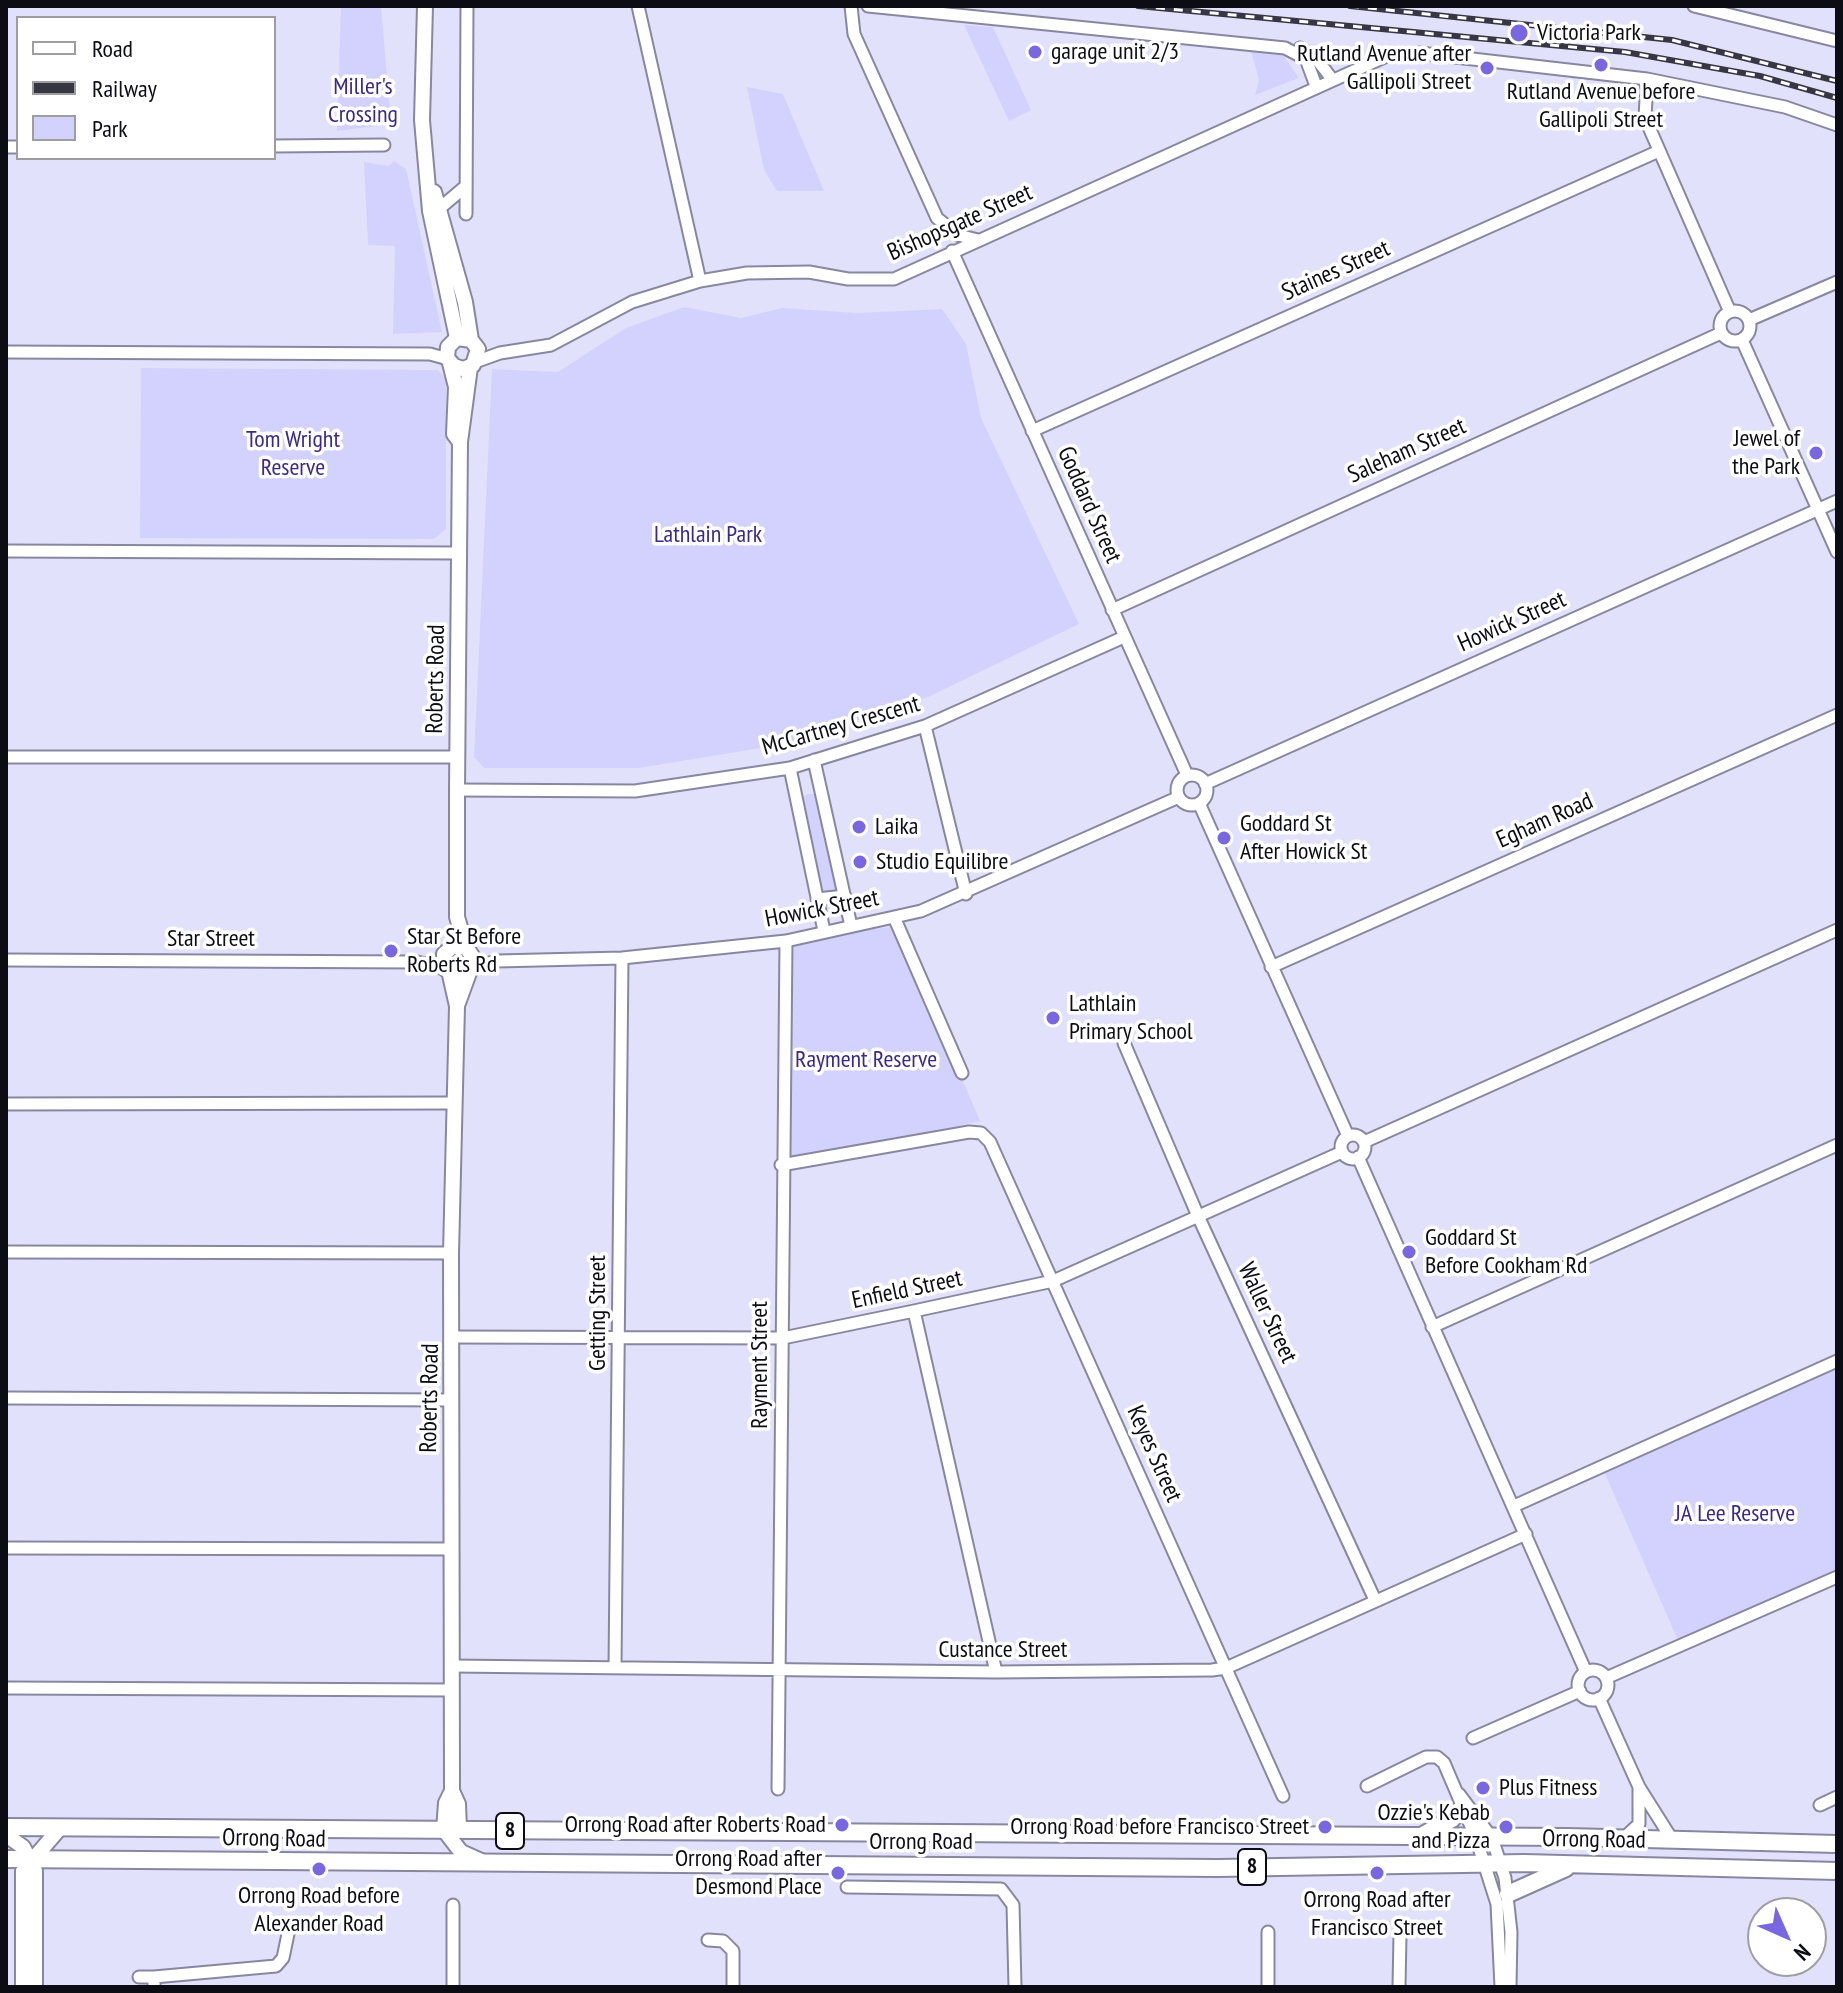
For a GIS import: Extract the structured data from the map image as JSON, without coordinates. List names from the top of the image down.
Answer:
{
  "streets": {
    "highway": ["8", "Orrong Road"],
    "main road": ["Roberts Road"],
    "street": [
      "Bishopsgate Street",
      "Staines Street",
      "Saleham Street",
      "Goddard Street",
      "Howick Street",
      "McCartney Crescent",
      "Egham Road",
      "Star Street",
      "Enfield Street",
      "Getting Street",
      "Waller Street",
      "Rayment Street",
      "Keyes Street",
      "Custance Street"
    ]
  },
  "crossings": [
    ["Bishopsgate Street", "Goddard Street"],
    ["Bishopsgate Street", "Roberts Road"],
    ["Staines Street", "Goddard Street"],
    ["Saleham Street", "Goddard Street"],
    ["Goddard Street", "Howick Street"],
    ["Goddard Street", "McCartney Crescent"],
    ["Howick Street", "Roberts Road"],
    ["Howick Street", "Star Street"],
    ["Howick Street", "Getting Street"],
    ["Howick Street", "Rayment Street"],
    ["Roberts Road", "McCartney Crescent"],
    ["Roberts Road", "Star Street"],
    ["Roberts Road", "Enfield Street"],
    ["Roberts Road", "Custance Street"],
    ["Roberts Road", "Orrong Road"],
    ["Enfield Street", "Getting Street"],
    ["Enfield Street", "Waller Street"],
    ["Enfield Street", "Rayment Street"],
    ["Enfield Street", "Keyes Street"],
    ["Getting Street", "Custance Street"],
    ["Waller Street", "Custance Street"],
    ["Rayment Street", "Keyes Street"],
    ["Rayment Street", "Custance Street"],
    ["Keyes Street", "Custance Street"]
  ],
  "parks": [
    "Miller's Crossing",
    "Tom Wright Reserve",
    "Lathlain Park",
    "Rayment Reserve",
    "JA Lee Reserve"
  ],
  "places": [
    "Victoria Park",
    "garage unit 2/3",
    "Rutland Avenue before Gallipoli Street",
    "Rutland Avenue after Gallipoli Street",
    "Jewel of the Park",
    "Laika",
    "Goddard St After Howick St",
    "Studio Equilibre",
    "Star St Before Roberts Rd",
    "Lathlain Primary School",
    "Goddard St Before Cookham Rd",
    "Plus Fitness",
    "Orrong Road after Roberts Road",
    "Orrong Road before Francisco Street",
    "Ozzie's Kebab and Pizza",
    "Orrong Road before Alexander Road",
    "Orrong Road after Desmond Place",
    "Orrong Road after Francisco Street"
  ],
  "legend": ["Road", "Railway", "Park"],
  "north": "bottom right"
}
